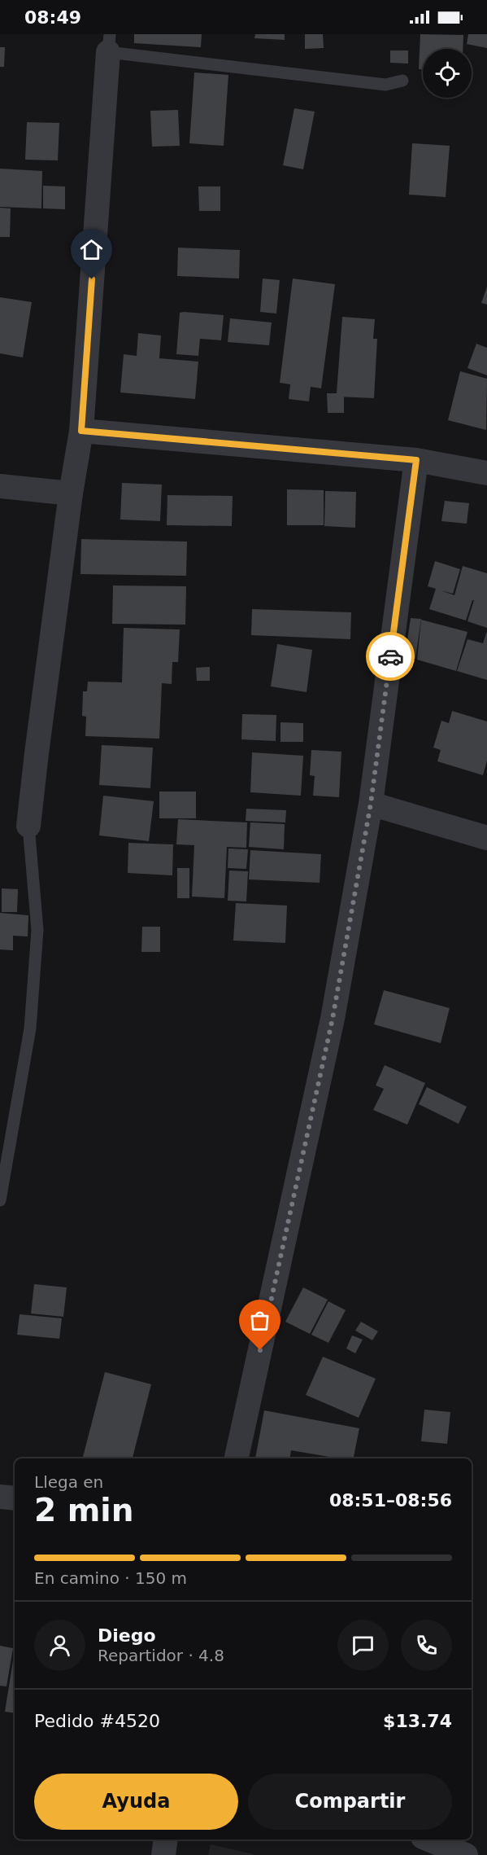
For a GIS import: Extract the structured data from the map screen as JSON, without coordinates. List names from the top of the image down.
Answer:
{
  "page": {
    "status": "08:49",
    "heading": ["2 min", "Llega en", "08:51–08:56"],
    "panel": [
      "Diego",
      "Repartidor · 4.8",
      "Pedido #4520",
      "$13.74"
    ],
    "bar": "En camino · 150 m",
    "buttons": ["Ayuda", "Compartir"]
  }
}
